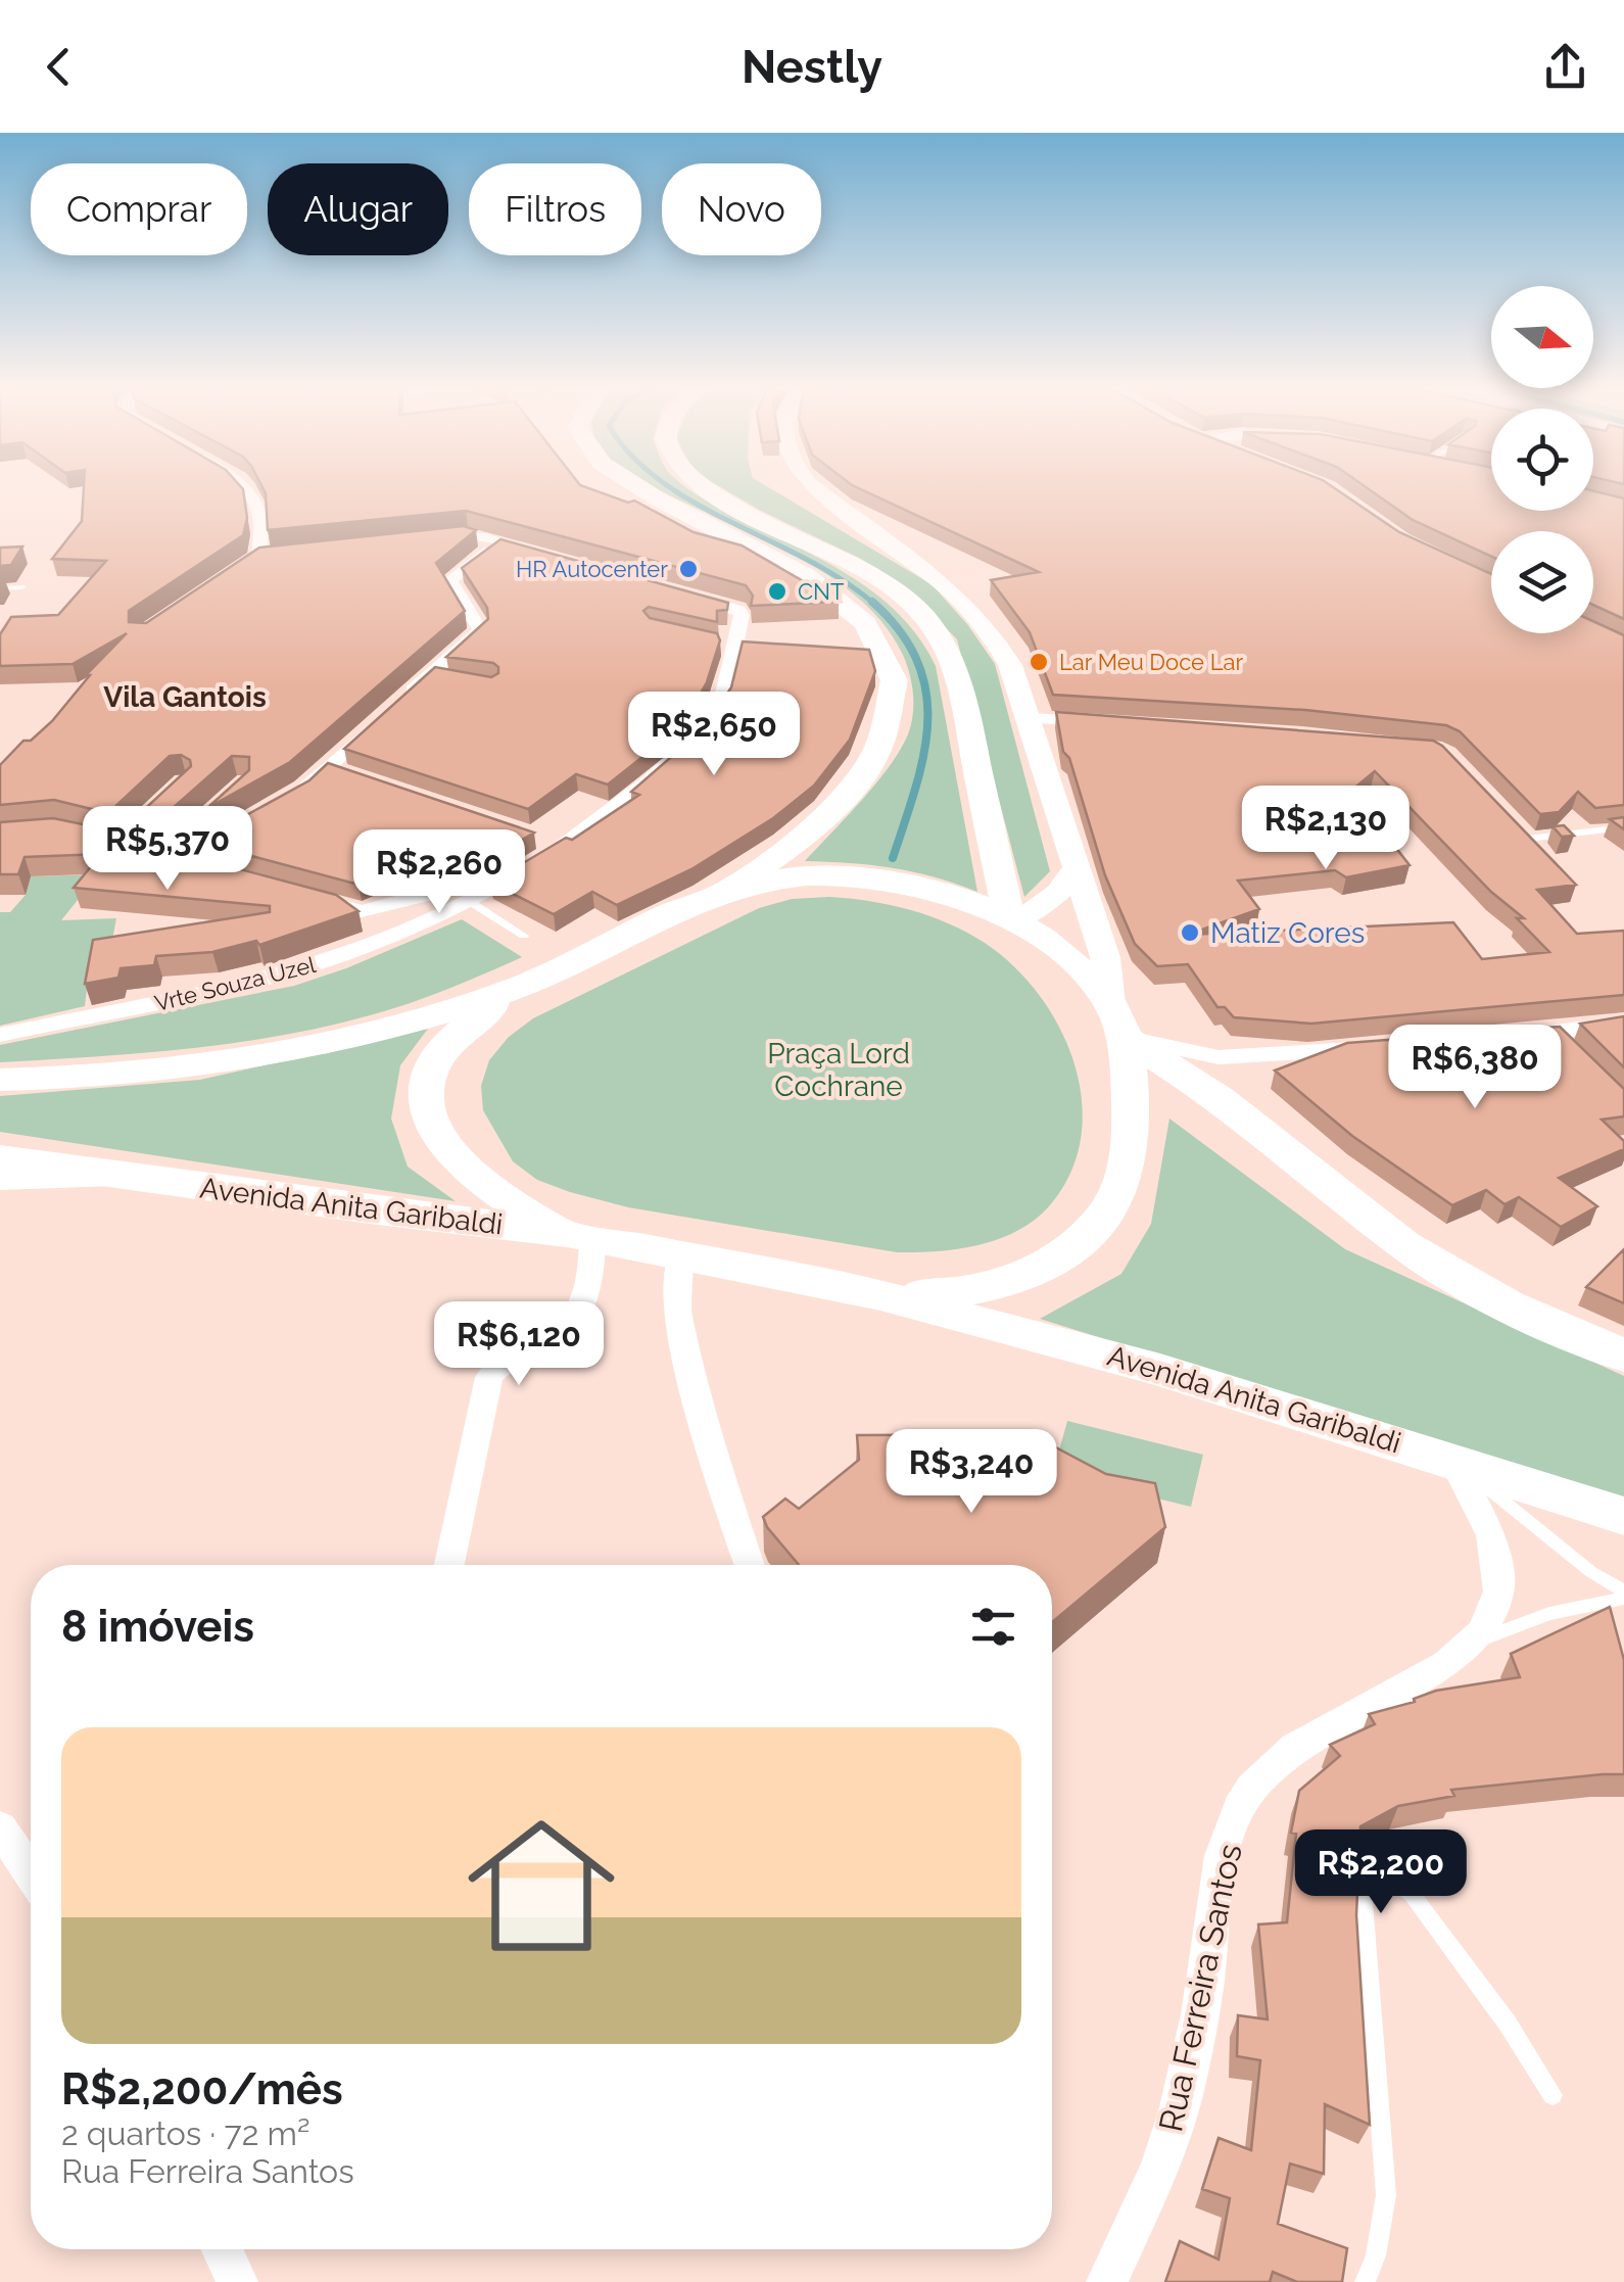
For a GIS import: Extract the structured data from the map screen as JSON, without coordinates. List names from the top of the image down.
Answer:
{
  "streets": {
    "main road": ["Avenida Anita Garibaldi"],
    "street": ["Vrte Souza Uzel", "Rua Ferreira Santos"]
  },
  "districts": ["Vila Gantois"],
  "parks": ["Praça Lord Cochrane"],
  "places": [
    "HR Autocenter",
    "CNT",
    "Lar Meu Doce Lar",
    "Matiz Cores"
  ],
  "north": "right",
  "page": {
    "header": "Nestly",
    "chip": [
      "Comprar",
      "Alugar",
      "Filtros",
      "Novo"
    ],
    "price": [
      "R$2,650",
      "R$2,130",
      "R$5,370",
      "R$2,260",
      "R$6,380",
      "R$6,120",
      "R$3,240",
      "R$2,200"
    ],
    "heading": "8 imóveis",
    "list": [
      {
        "name": "R$2,200/mês",
        "note": "2 quartos · 72 m² · Rua Ferreira Santos"
      }
    ]
  }
}
